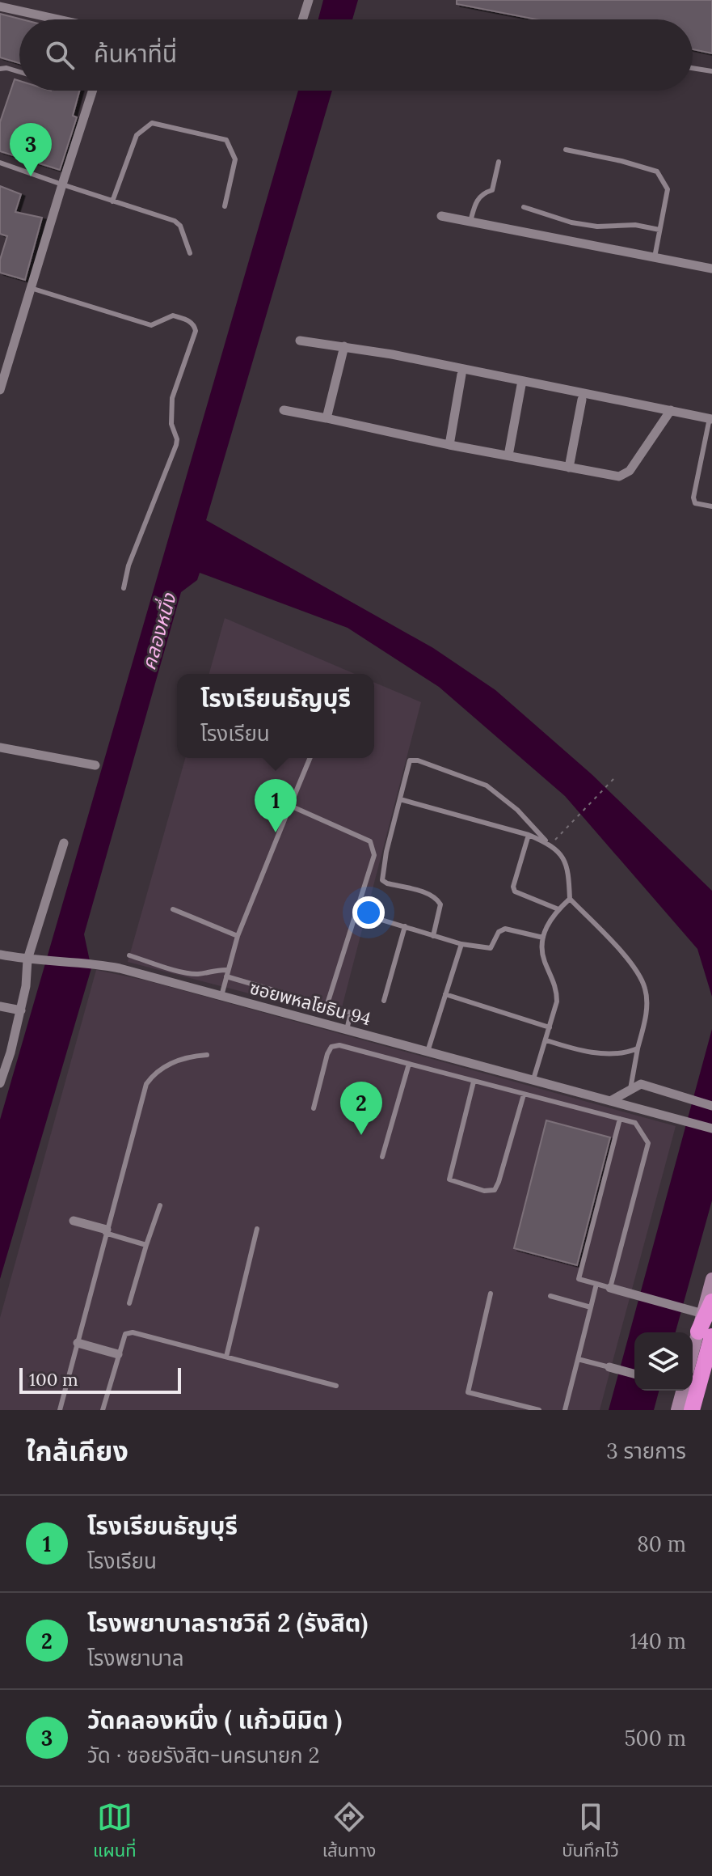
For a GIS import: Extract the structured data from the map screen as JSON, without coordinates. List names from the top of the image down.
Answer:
{
  "streets": {
    "street": ["ซอยพหลโยธิน 94"]
  },
  "water": ["คลองหนึ่ง"],
  "scale_bar": "100 m",
  "page": {
    "search": "ค้นหาที่นี่",
    "pins": ["3", "1", "2"],
    "popup": ["โรงเรียนธัญบุรี", "โรงเรียน"],
    "scale": "100 m",
    "heading": ["ใกล้เคียง", "3 รายการ"],
    "list": [
      {
        "mark": "1",
        "name": "โรงเรียนธัญบุรี",
        "note": "โรงเรียน",
        "value": "80 m"
      },
      {
        "mark": "2",
        "name": "โรงพยาบาลราชวิถี 2 (รังสิต)",
        "note": "โรงพยาบาล",
        "value": "140 m"
      },
      {
        "mark": "3",
        "name": "วัดคลองหนึ่ง ( แก้วนิมิต )",
        "note": "วัด · ซอยรังสิต-นครนายก 2",
        "value": "500 m"
      }
    ],
    "nav": ["แผนที่", "เส้นทาง", "บันทึกไว้"]
  }
}
